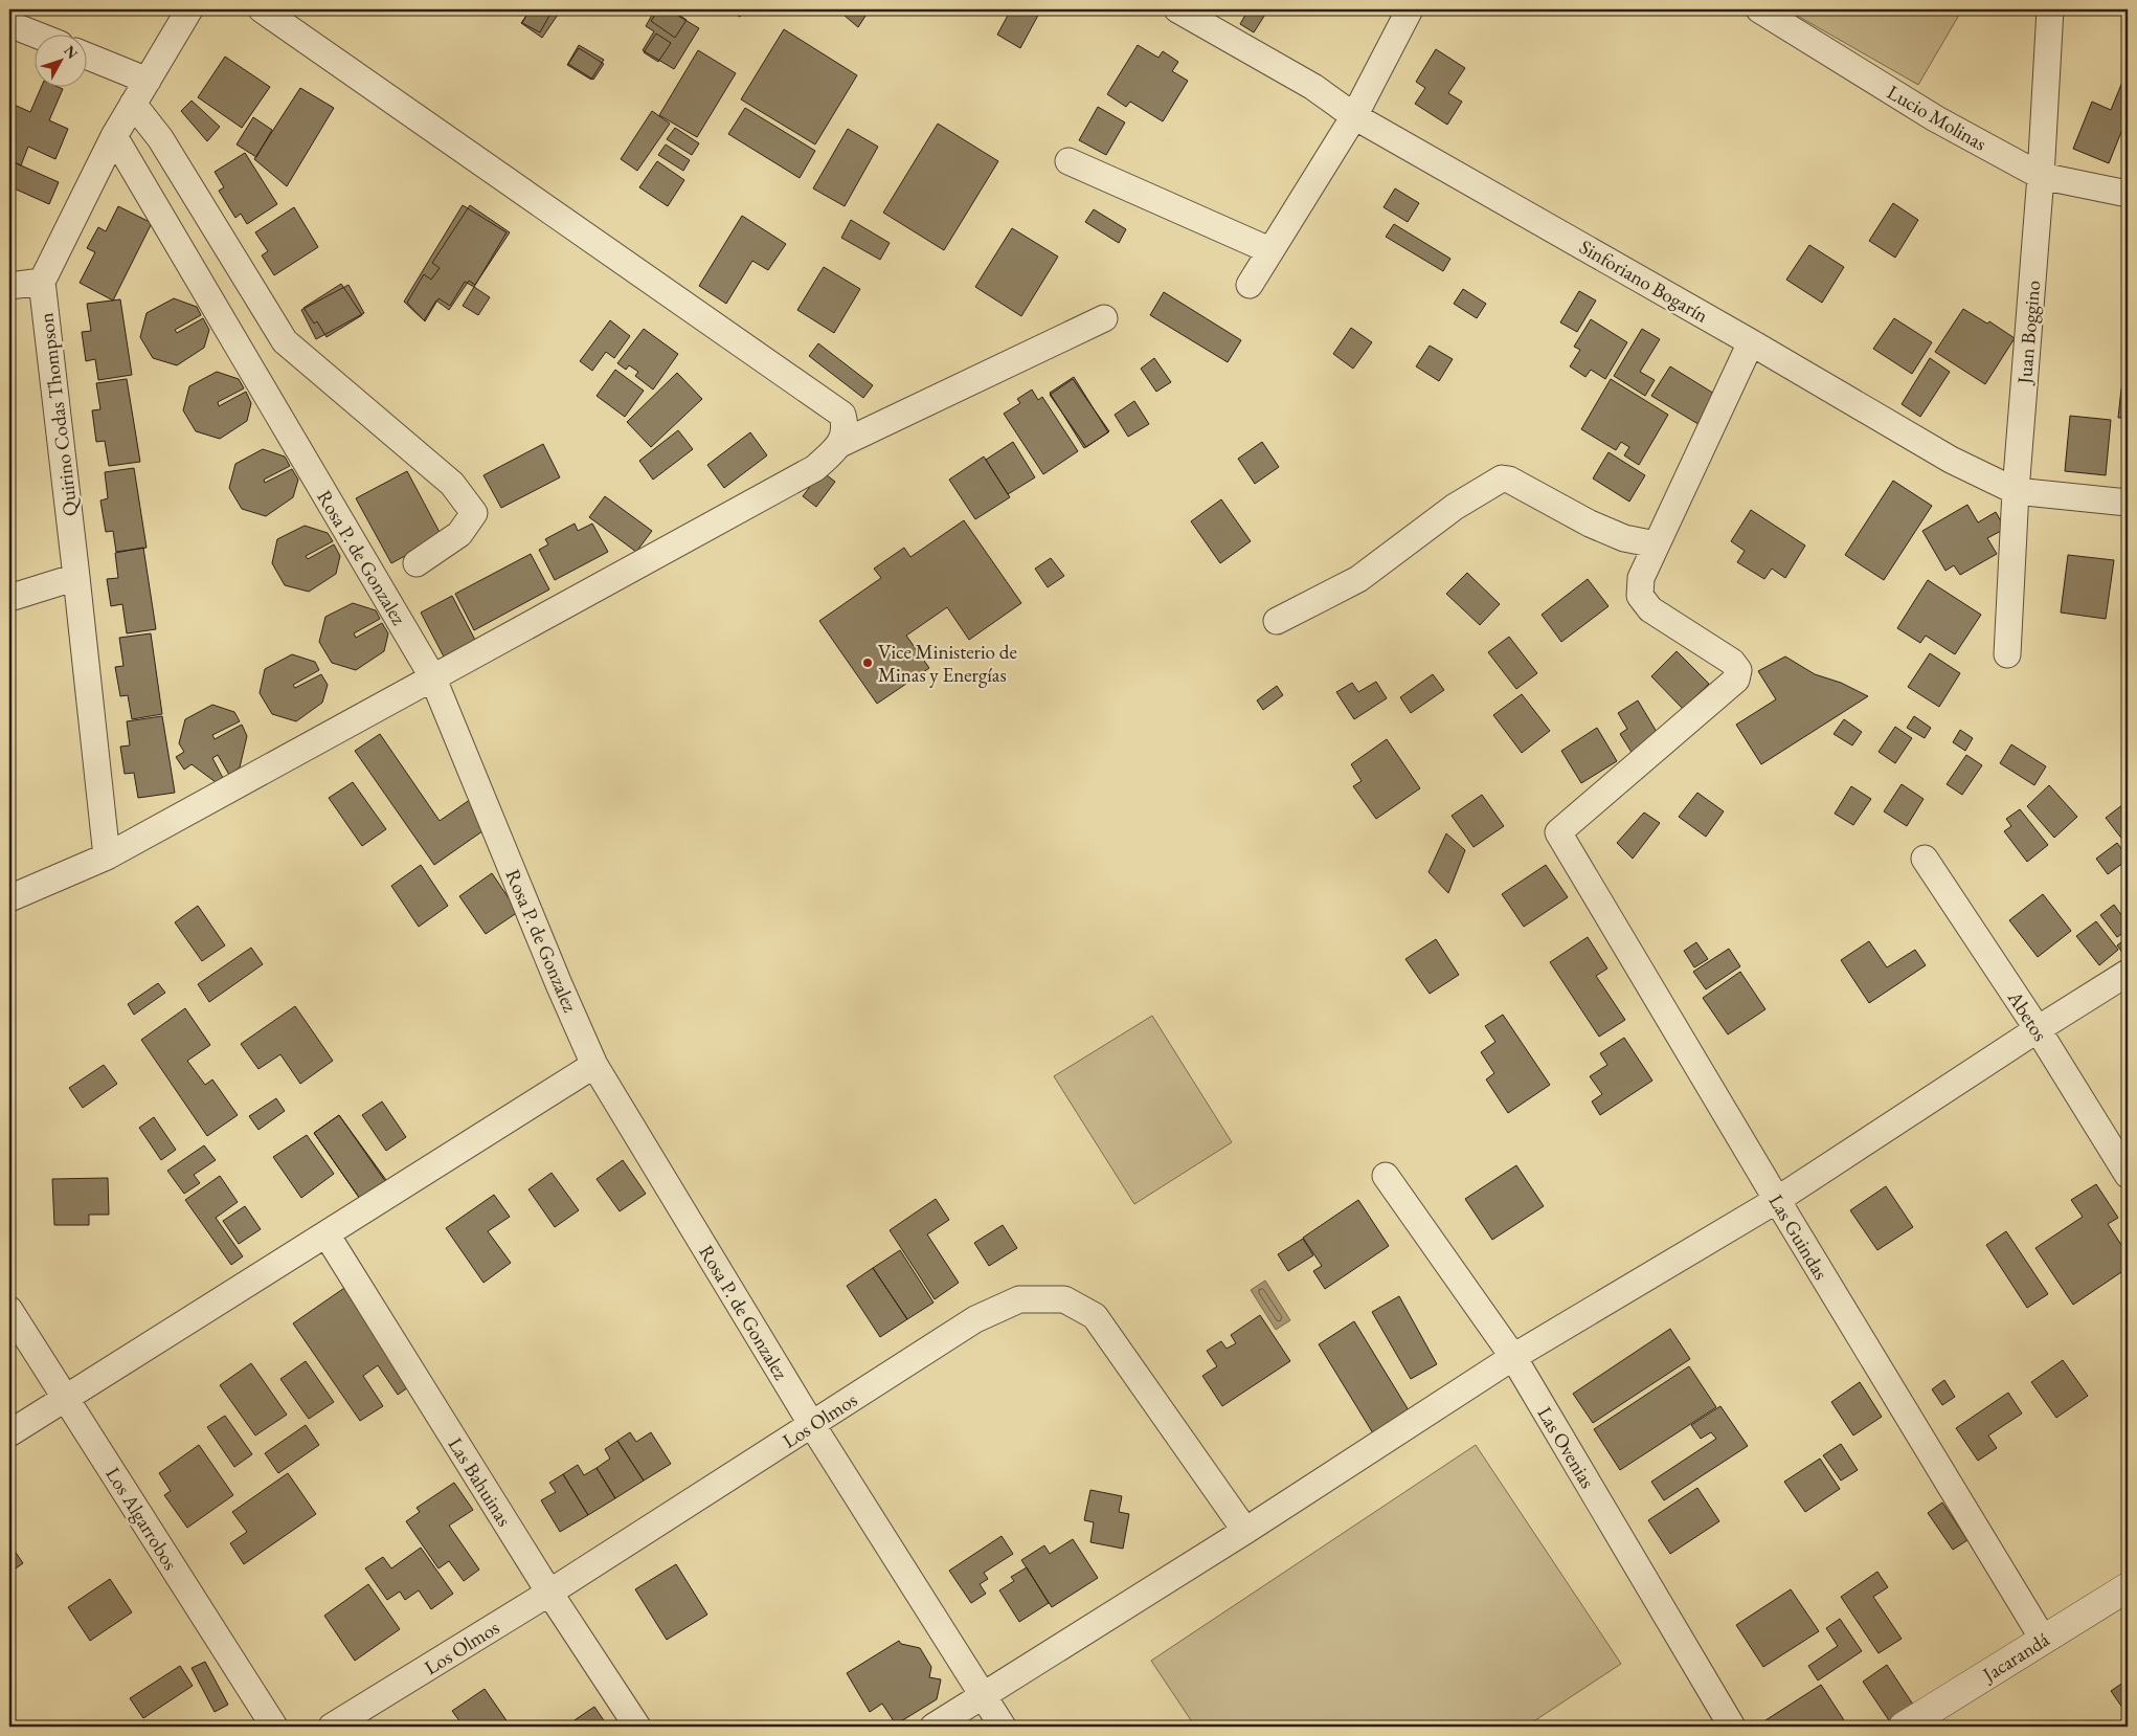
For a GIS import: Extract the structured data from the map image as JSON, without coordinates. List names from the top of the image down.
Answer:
{
  "streets": {
    "street": [
      "Lucio Molinas",
      "Sinforiano Bogarín",
      "Juan Boggino",
      "Quirino Codas Thompson",
      "Rosa P. de Gonzalez",
      "Abetos",
      "Las Guindas",
      "Los Olmos",
      "Las Ovenias",
      "Las Bahuinas",
      "Los Algarrobos",
      "Jacarandá"
    ]
  },
  "crossings": [
    ["Lucio Molinas", "Juan Boggino"],
    ["Sinforiano Bogarín", "Juan Boggino"],
    ["Rosa P. de Gonzalez", "Los Olmos"],
    ["Las Guindas", "Jacarandá"],
    ["Los Olmos", "Las Bahuinas"]
  ],
  "places": ["Vice Ministerio de Minas y Energías"],
  "north": "top right"
}
